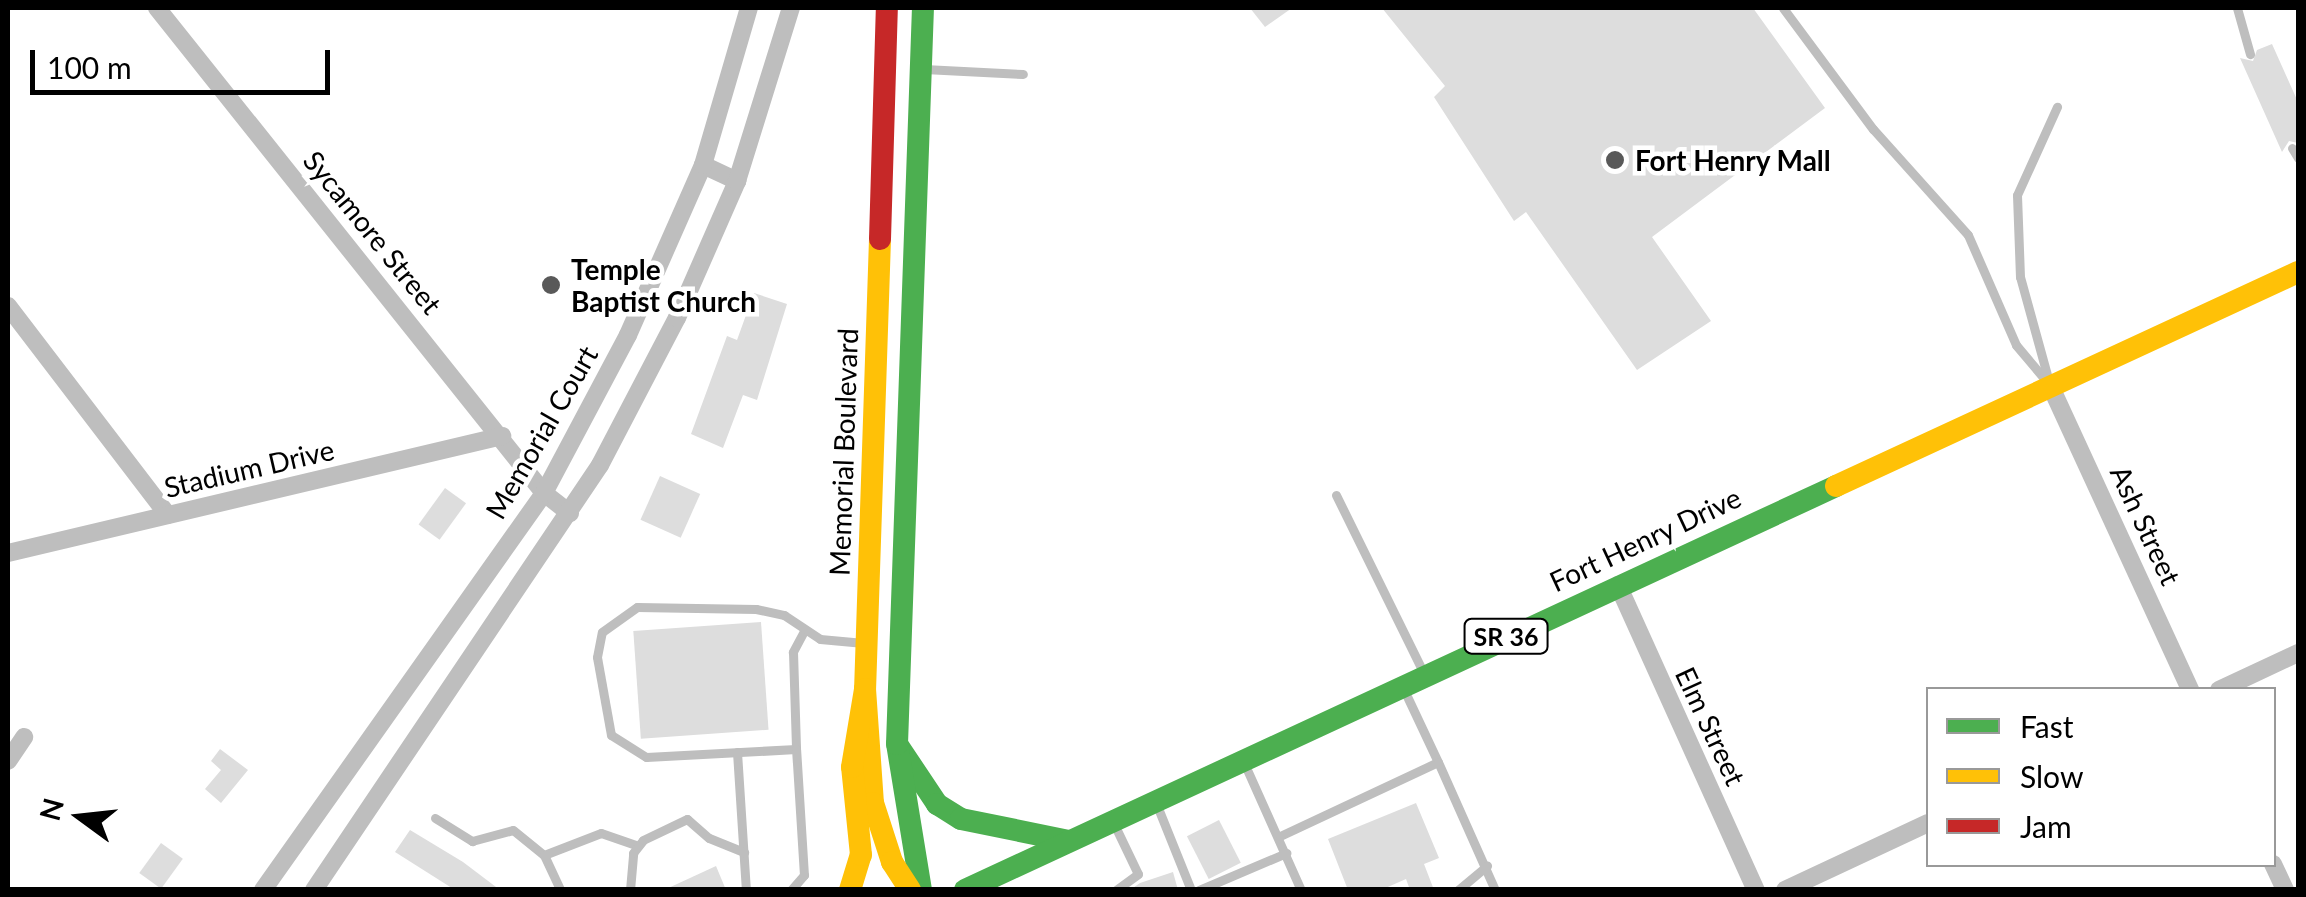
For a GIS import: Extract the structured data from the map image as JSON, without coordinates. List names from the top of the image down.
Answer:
{
  "streets": {
    "main road": ["Memorial Boulevard", "Fort Henry Drive", "SR 36"],
    "street": [
      "Sycamore Street",
      "Memorial Court",
      "Stadium Drive",
      "Ash Street",
      "Elm Street"
    ]
  },
  "crossings": [
    ["Sycamore Street", "Memorial Court"],
    ["Sycamore Street", "Stadium Drive"],
    ["Ash Street", "Fort Henry Drive"],
    ["Fort Henry Drive", "Elm Street"]
  ],
  "places": ["Fort Henry Mall", "Temple Baptist Church"],
  "legend": ["Fast", "Slow", "Jam"],
  "scale_bar": "100 m",
  "north": "left"
}
